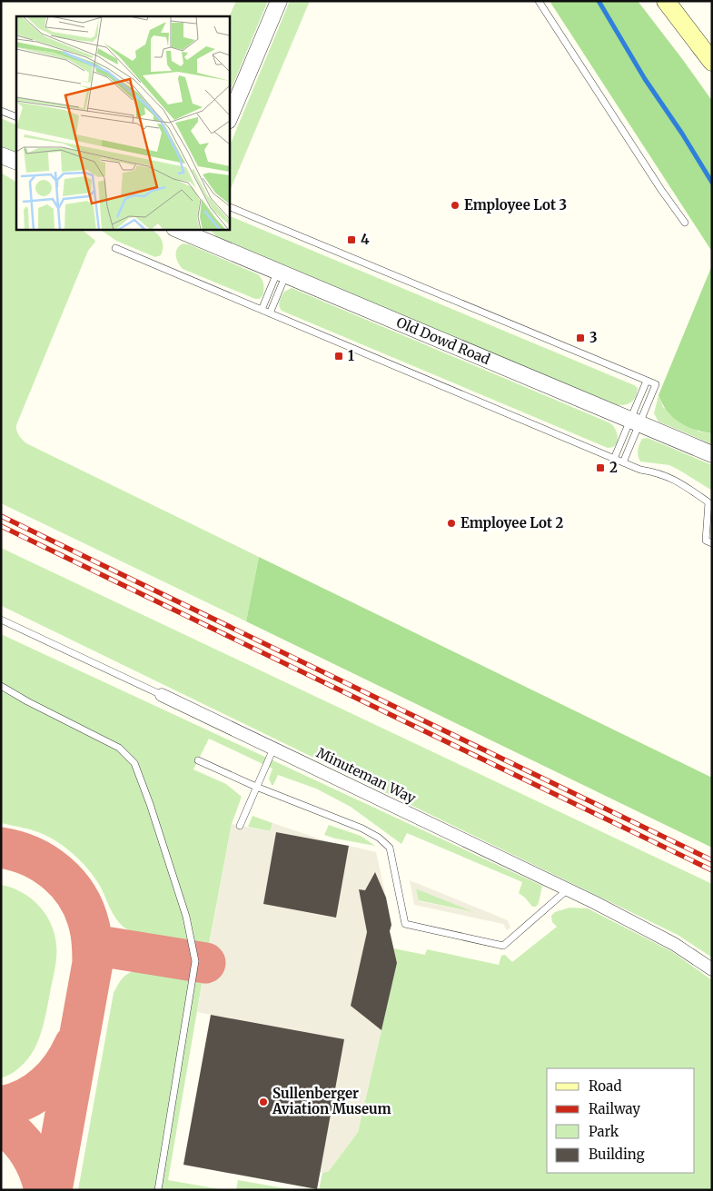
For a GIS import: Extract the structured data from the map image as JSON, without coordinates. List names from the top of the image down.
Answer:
{
  "streets": {
    "street": ["Old Dowd Road", "Minuteman Way"]
  },
  "places": {
    "other": ["Employee Lot 3", "Employee Lot 2", "Sullenberger Aviation Museum"],
    "transit": [
      "4",
      "3",
      "1",
      "2"
    ]
  },
  "legend": [
    "Road",
    "Railway",
    "Park",
    "Building"
  ]
}
